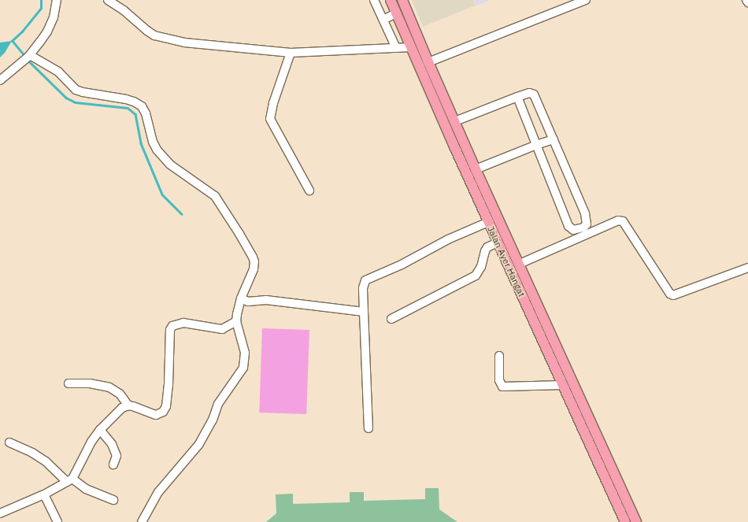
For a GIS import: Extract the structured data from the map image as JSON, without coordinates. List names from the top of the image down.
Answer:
{
  "streets": {
    "main road": ["Jalan Ayer Hangat"]
  }
}
